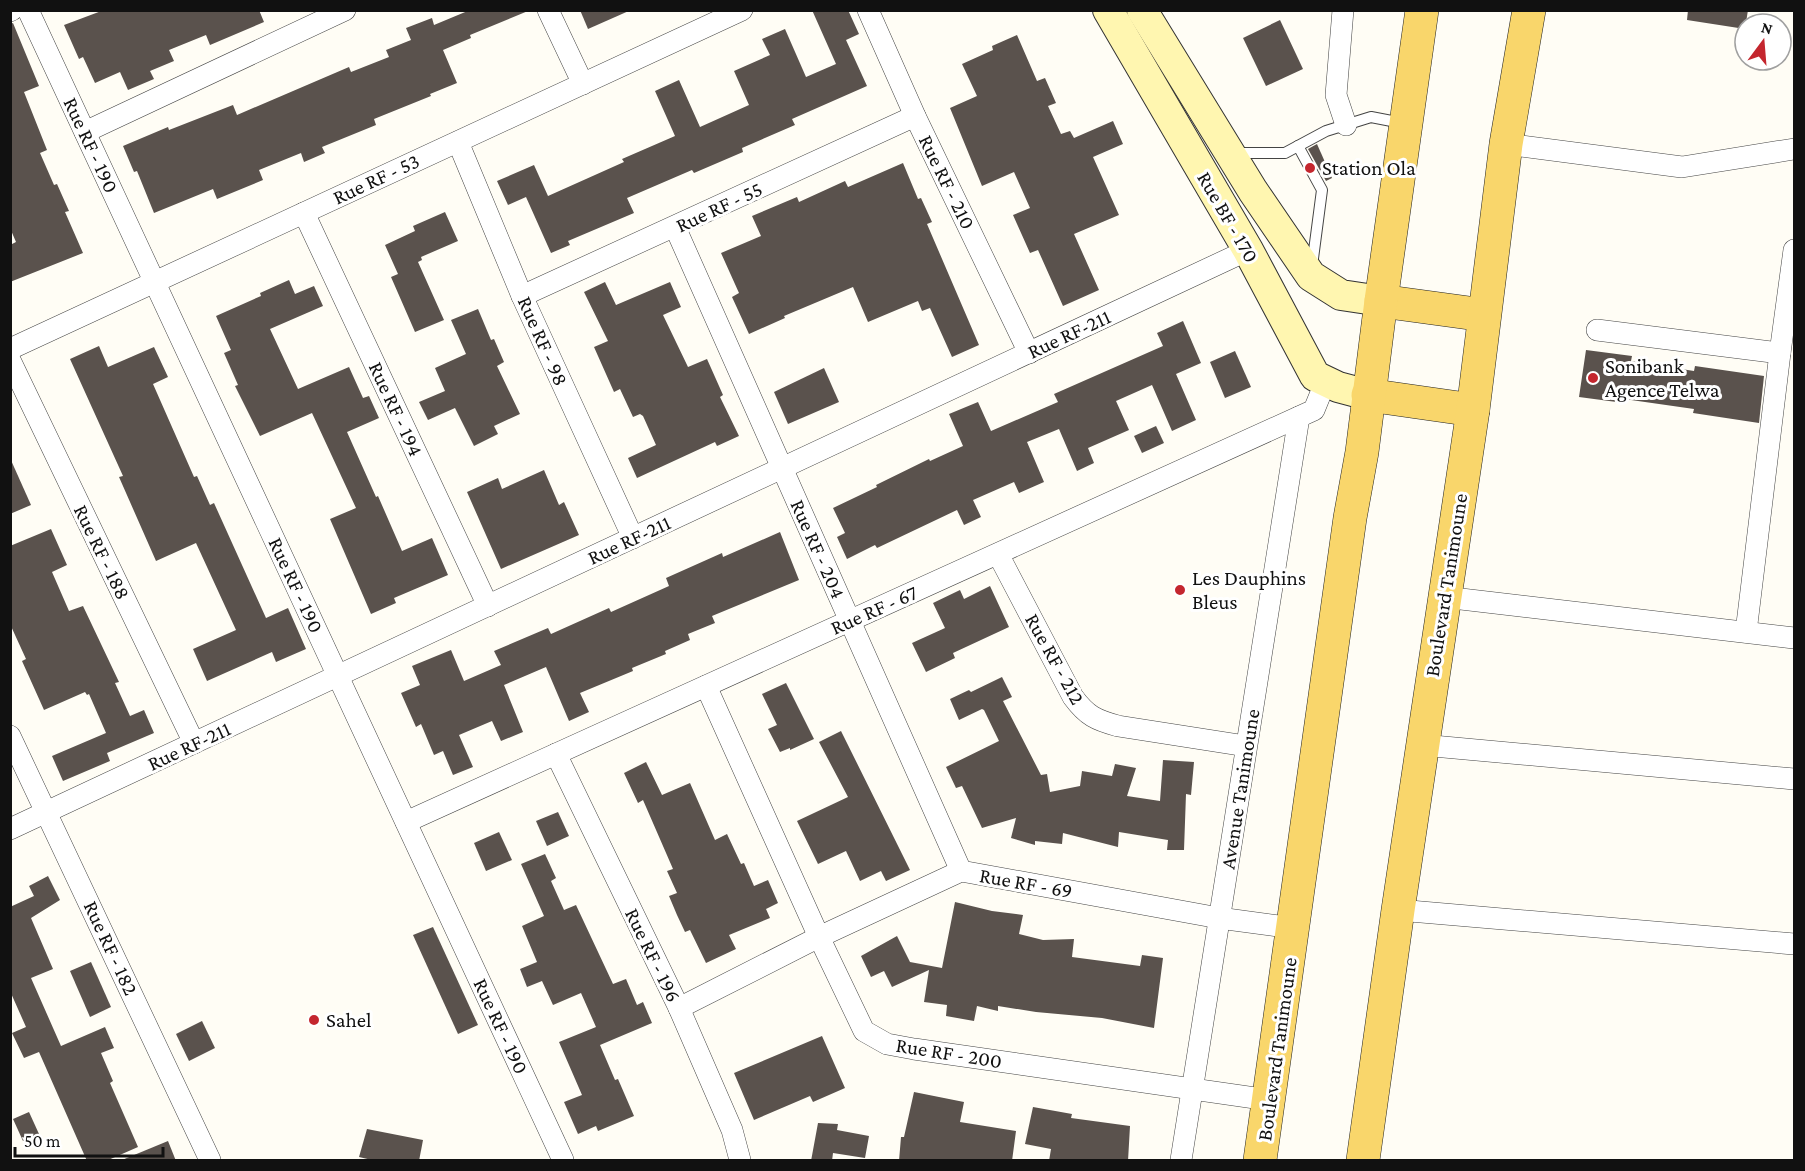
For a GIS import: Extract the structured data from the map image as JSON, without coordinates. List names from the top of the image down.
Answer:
{
  "streets": {
    "main road": ["Rue BF - 170", "Boulevard Tanimoune"],
    "street": [
      "Rue RF - 190",
      "Rue RF - 53",
      "Rue RF - 210",
      "Rue RF - 55",
      "Rue RF-211",
      "Rue RF - 98",
      "Rue RF - 194",
      "Rue RF - 204",
      "Rue RF - 188",
      "Rue RF - 67",
      "Rue RF - 212",
      "Avenue Tanimoune",
      "Rue RF - 69",
      "Rue RF - 182",
      "Rue RF - 196",
      "Rue RF - 200"
    ]
  },
  "crossings": [
    ["Rue RF - 190", "Rue RF - 53"],
    ["Rue RF - 190", "Rue RF-211"],
    ["Rue RF - 190", "Rue RF - 67"],
    ["Rue RF - 53", "Rue RF - 98"],
    ["Rue RF - 53", "Rue RF - 194"],
    ["Rue RF - 210", "Rue RF - 55"],
    ["Rue RF - 210", "Rue RF-211"],
    ["Rue RF - 55", "Rue RF - 98"],
    ["Rue RF - 55", "Rue RF - 204"],
    ["Rue BF - 170", "Rue RF-211"],
    ["Rue BF - 170", "Boulevard Tanimoune"],
    ["Rue BF - 170", "Rue RF - 67"],
    ["Rue RF-211", "Rue RF - 98"],
    ["Rue RF-211", "Rue RF - 194"],
    ["Rue RF-211", "Rue RF - 204"],
    ["Rue RF-211", "Rue RF - 188"],
    ["Rue RF-211", "Rue RF - 182"],
    ["Rue RF - 204", "Rue RF - 67"],
    ["Rue RF - 204", "Rue RF - 69"],
    ["Boulevard Tanimoune", "Rue RF - 69"],
    ["Boulevard Tanimoune", "Rue RF - 200"],
    ["Rue RF - 67", "Rue RF - 212"],
    ["Rue RF - 67", "Avenue Tanimoune"],
    ["Rue RF - 67", "Rue RF - 196"],
    ["Rue RF - 67", "Rue RF - 200"],
    ["Rue RF - 212", "Avenue Tanimoune"],
    ["Avenue Tanimoune", "Rue RF - 69"],
    ["Avenue Tanimoune", "Rue RF - 200"],
    ["Rue RF - 69", "Rue RF - 196"],
    ["Rue RF - 69", "Rue RF - 200"]
  ],
  "places": [
    "Station Ola",
    "Sonibank Agence Telwa",
    "Les Dauphins Bleus",
    "Sahel"
  ],
  "scale_bar": "50 m",
  "north": "top"
}
